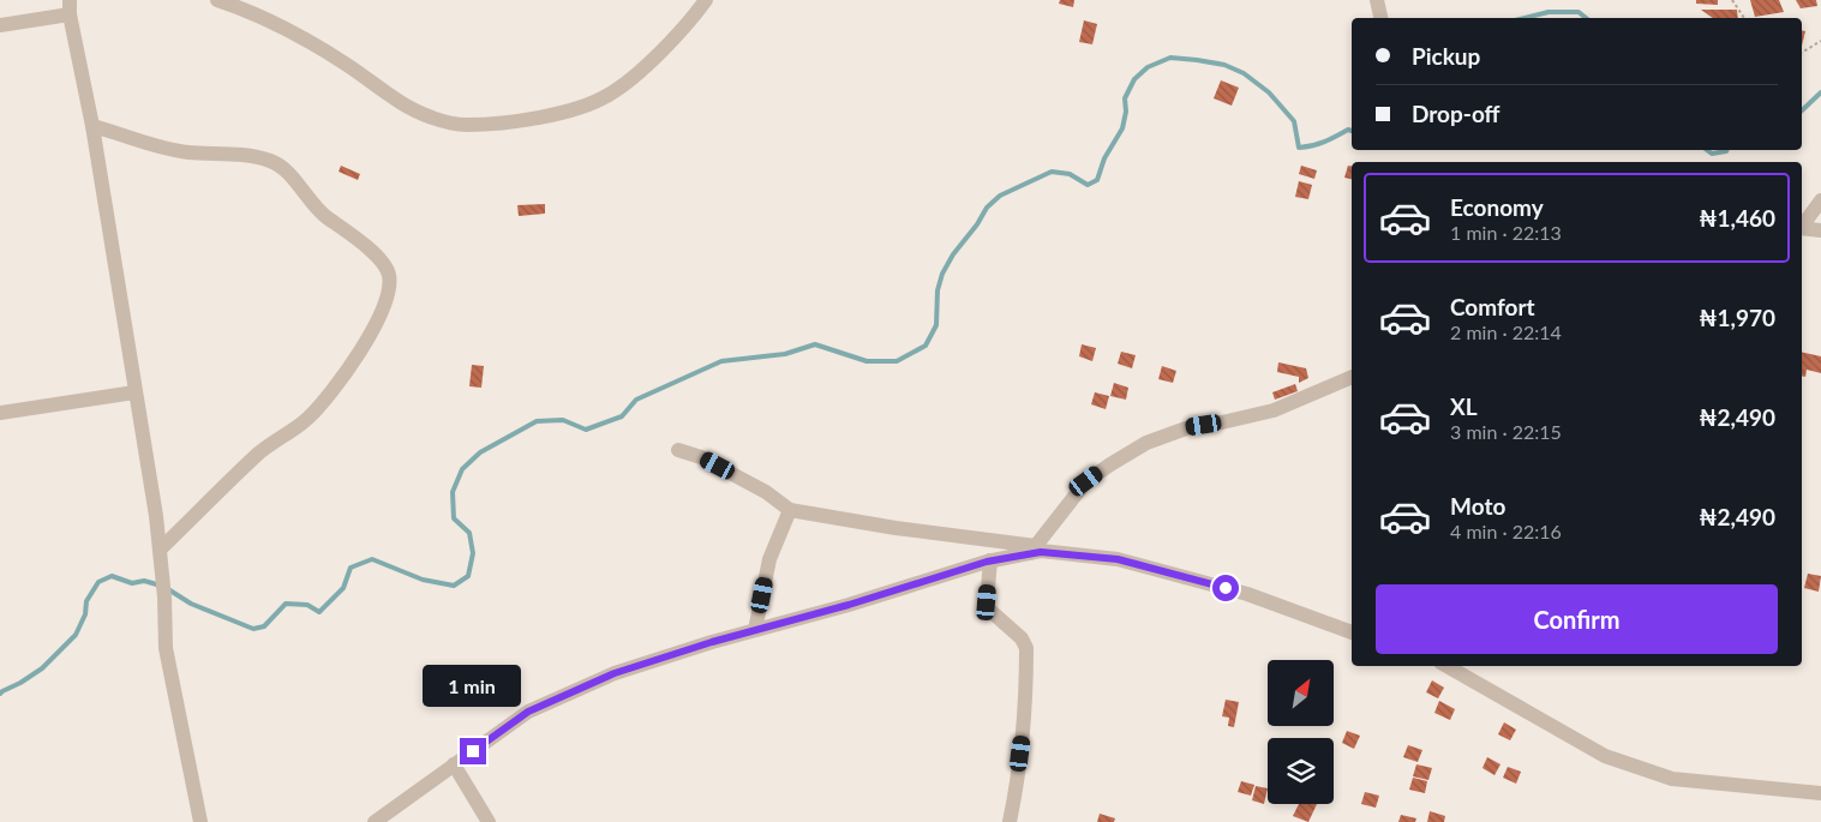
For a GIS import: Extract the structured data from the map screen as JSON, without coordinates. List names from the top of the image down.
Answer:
{
  "north": "top right",
  "page": {
    "banner": ["Pickup", "Drop-off"],
    "list": [
      {
        "name": "Economy",
        "note": "1 min · 22:13",
        "value": "₦1,460"
      },
      {
        "name": "Comfort",
        "note": "2 min · 22:14",
        "value": "₦1,970"
      },
      {
        "name": "XL",
        "note": "3 min · 22:15",
        "value": "₦2,490"
      },
      {
        "name": "Moto",
        "note": "4 min · 22:16",
        "value": "₦2,490"
      }
    ],
    "buttons": "Confirm",
    "bubble": "1 min"
  }
}
